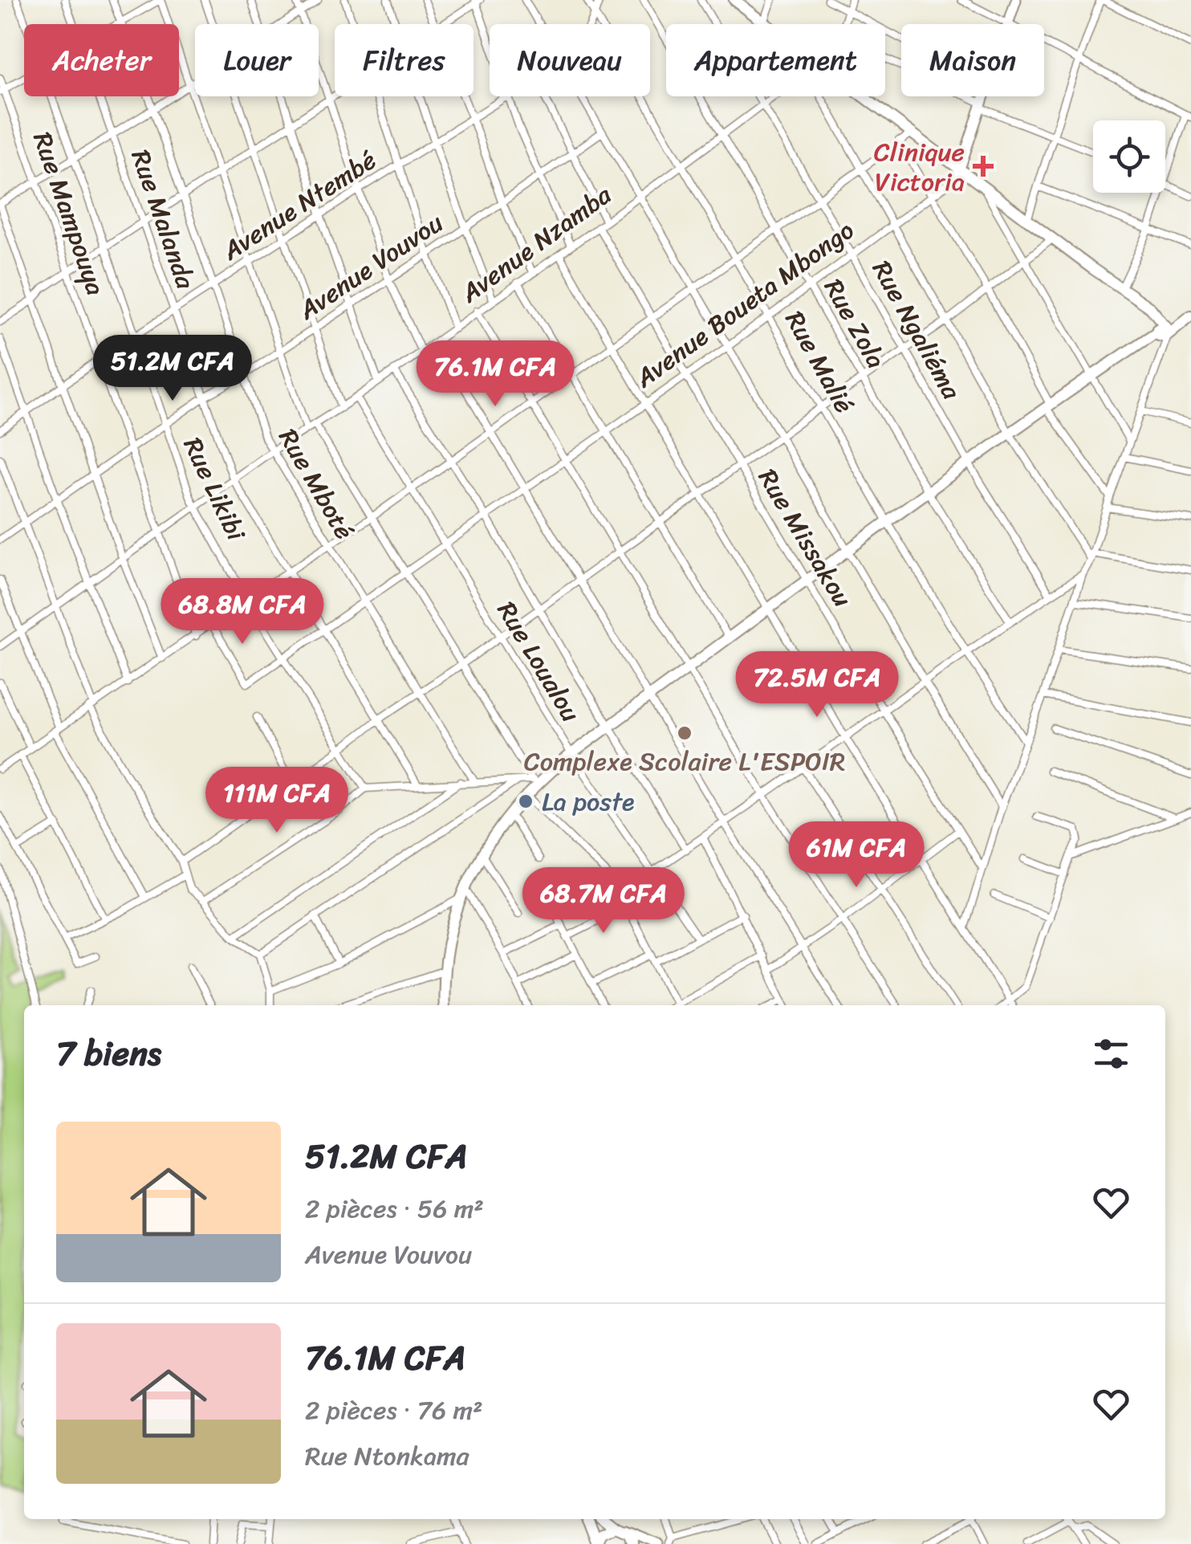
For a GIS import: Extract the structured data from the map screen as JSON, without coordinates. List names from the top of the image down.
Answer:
{
  "streets": {
    "street": [
      "Avenue Ntembé",
      "Rue Mampouya",
      "Rue Malanda",
      "Avenue Nzamba",
      "Avenue Vouvou",
      "Avenue Boueta Mbongo",
      "Rue Zola",
      "Rue Ngaliéma",
      "Rue Malié",
      "Rue Mboté",
      "Rue Likibi",
      "Rue Missakou",
      "Rue Loualou"
    ]
  },
  "crossings": [
    ["Avenue Ntembé", "Rue Mampouya"],
    ["Avenue Ntembé", "Rue Malanda"],
    ["Avenue Ntembé", "Rue Malié"],
    ["Avenue Ntembé", "Rue Mboté"],
    ["Avenue Ntembé", "Rue Likibi"],
    ["Rue Mampouya", "Avenue Nzamba"],
    ["Rue Mampouya", "Avenue Vouvou"],
    ["Rue Malanda", "Avenue Nzamba"],
    ["Rue Malanda", "Avenue Vouvou"],
    ["Rue Malanda", "Avenue Boueta Mbongo"],
    ["Avenue Nzamba", "Rue Zola"],
    ["Avenue Nzamba", "Rue Ngaliéma"],
    ["Avenue Nzamba", "Rue Malié"],
    ["Avenue Nzamba", "Rue Mboté"],
    ["Avenue Nzamba", "Rue Likibi"],
    ["Avenue Nzamba", "Rue Missakou"],
    ["Avenue Nzamba", "Rue Loualou"],
    ["Avenue Vouvou", "Rue Mboté"],
    ["Avenue Vouvou", "Rue Likibi"],
    ["Avenue Boueta Mbongo", "Rue Zola"],
    ["Avenue Boueta Mbongo", "Rue Ngaliéma"],
    ["Avenue Boueta Mbongo", "Rue Malié"],
    ["Avenue Boueta Mbongo", "Rue Mboté"],
    ["Avenue Boueta Mbongo", "Rue Likibi"],
    ["Avenue Boueta Mbongo", "Rue Missakou"],
    ["Avenue Boueta Mbongo", "Rue Loualou"]
  ],
  "places": {
    "health": ["Clinique Victoria"],
    "other": ["Complexe Scolaire L'ESPOIR", "La poste"]
  },
  "page": {
    "chip": [
      "Acheter",
      "Louer",
      "Filtres",
      "Nouveau",
      "Appartement",
      "Maison"
    ],
    "price": [
      "51.2M CFA",
      "76.1M CFA",
      "68.8M CFA",
      "72.5M CFA",
      "111M CFA",
      "61M CFA",
      "68.7M CFA"
    ],
    "heading": "7 biens",
    "list": [
      {
        "name": "51.2M CFA",
        "note": "2 pièces · 56 m² · Avenue Vouvou"
      },
      {
        "name": "76.1M CFA",
        "note": "2 pièces · 76 m² · Rue Ntonkama"
      }
    ]
  }
}
